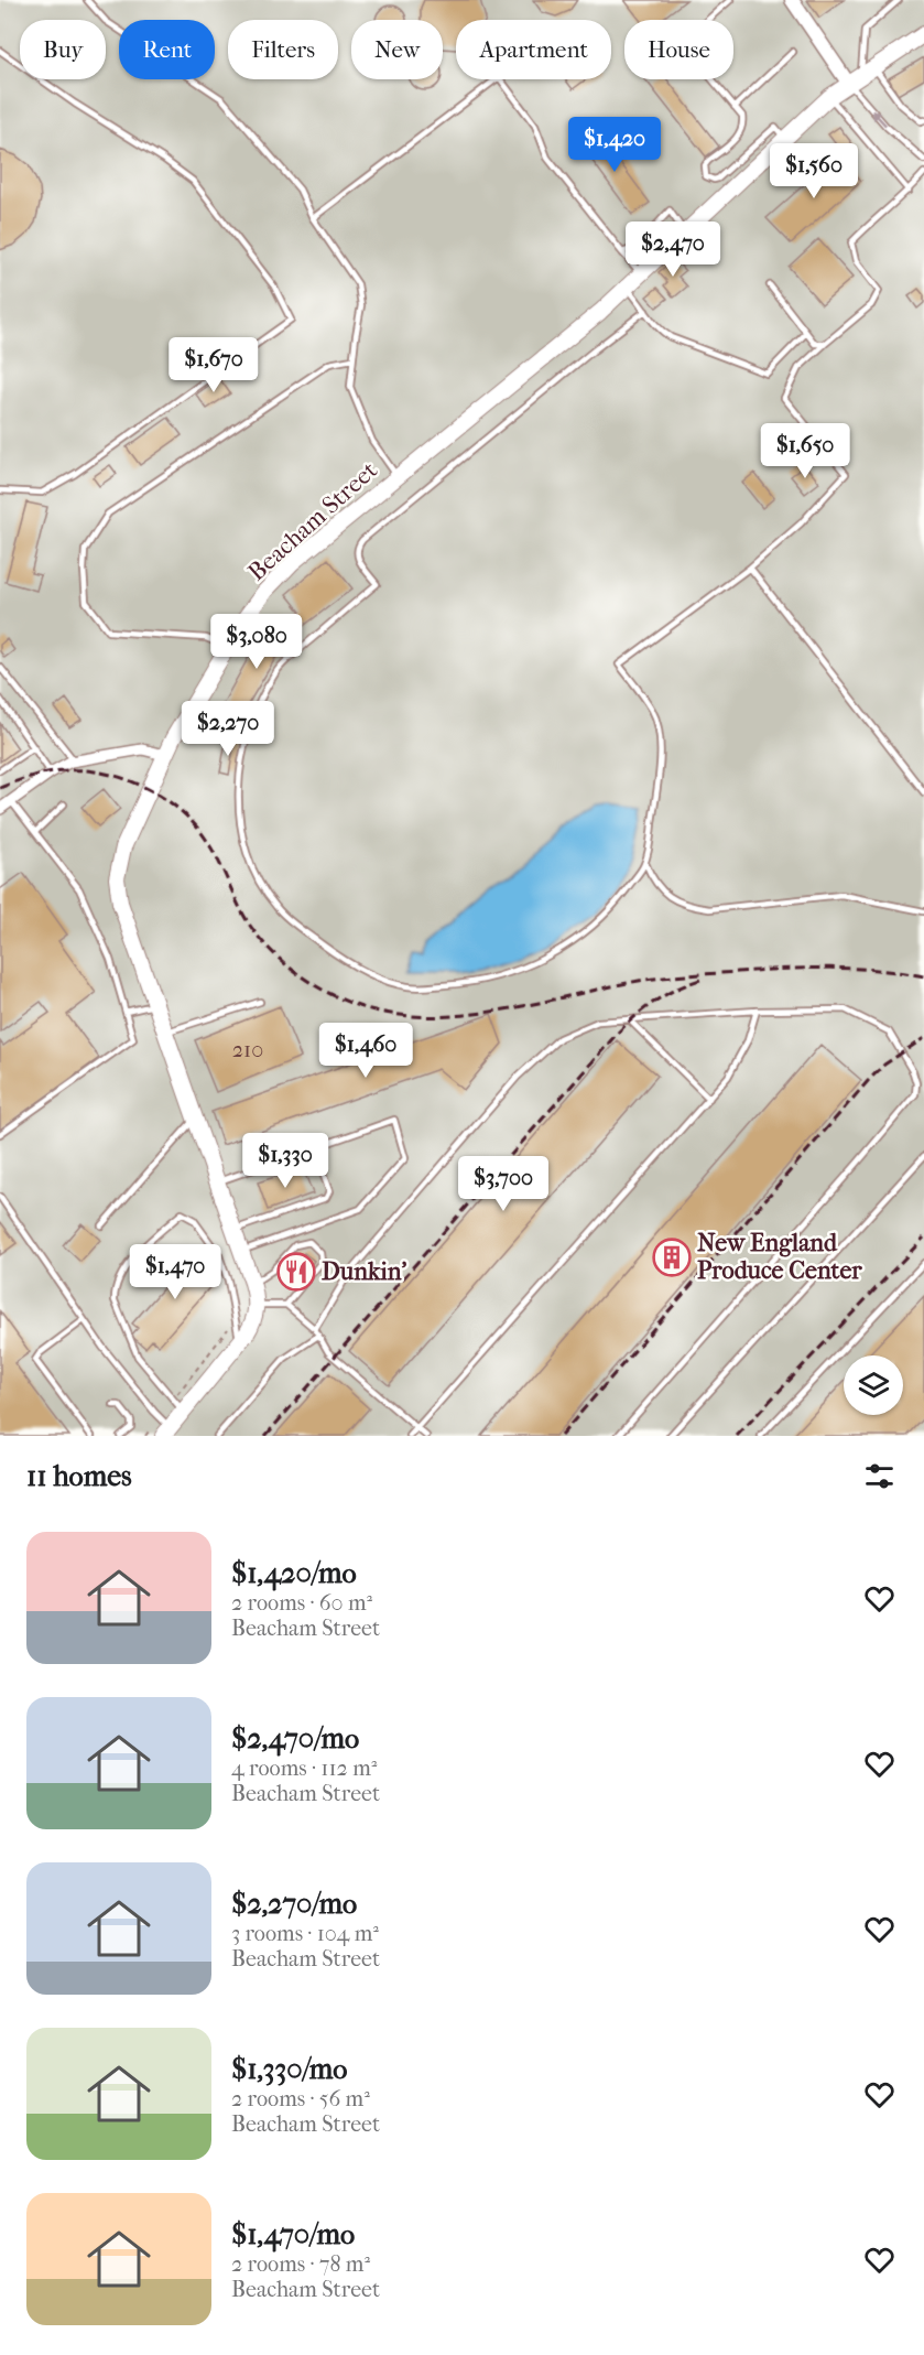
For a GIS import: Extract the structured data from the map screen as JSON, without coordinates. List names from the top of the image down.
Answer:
{
  "streets": {
    "main road": ["Beacham Street"]
  },
  "places": {
    "building": ["New England Produce Center"],
    "restaurant": ["Dunkin'"]
  },
  "house_numbers": ["210"],
  "page": {
    "chip": [
      "Buy",
      "Rent",
      "Filters",
      "New",
      "Apartment",
      "House"
    ],
    "price": [
      "$1,420",
      "$1,560",
      "$2,470",
      "$1,670",
      "$1,650",
      "$3,080",
      "$2,270",
      "$1,460",
      "$1,330",
      "$3,700",
      "$1,470"
    ],
    "heading": "11 homes",
    "list": [
      {
        "name": "$1,420/mo",
        "note": "2 rooms · 60 m² · Beacham Street"
      },
      {
        "name": "$2,470/mo",
        "note": "4 rooms · 112 m² · Beacham Street"
      },
      {
        "name": "$2,270/mo",
        "note": "3 rooms · 104 m² · Beacham Street"
      },
      {
        "name": "$1,330/mo",
        "note": "2 rooms · 56 m² · Beacham Street"
      },
      {
        "name": "$1,470/mo",
        "note": "2 rooms · 78 m² · Beacham Street"
      }
    ]
  }
}
